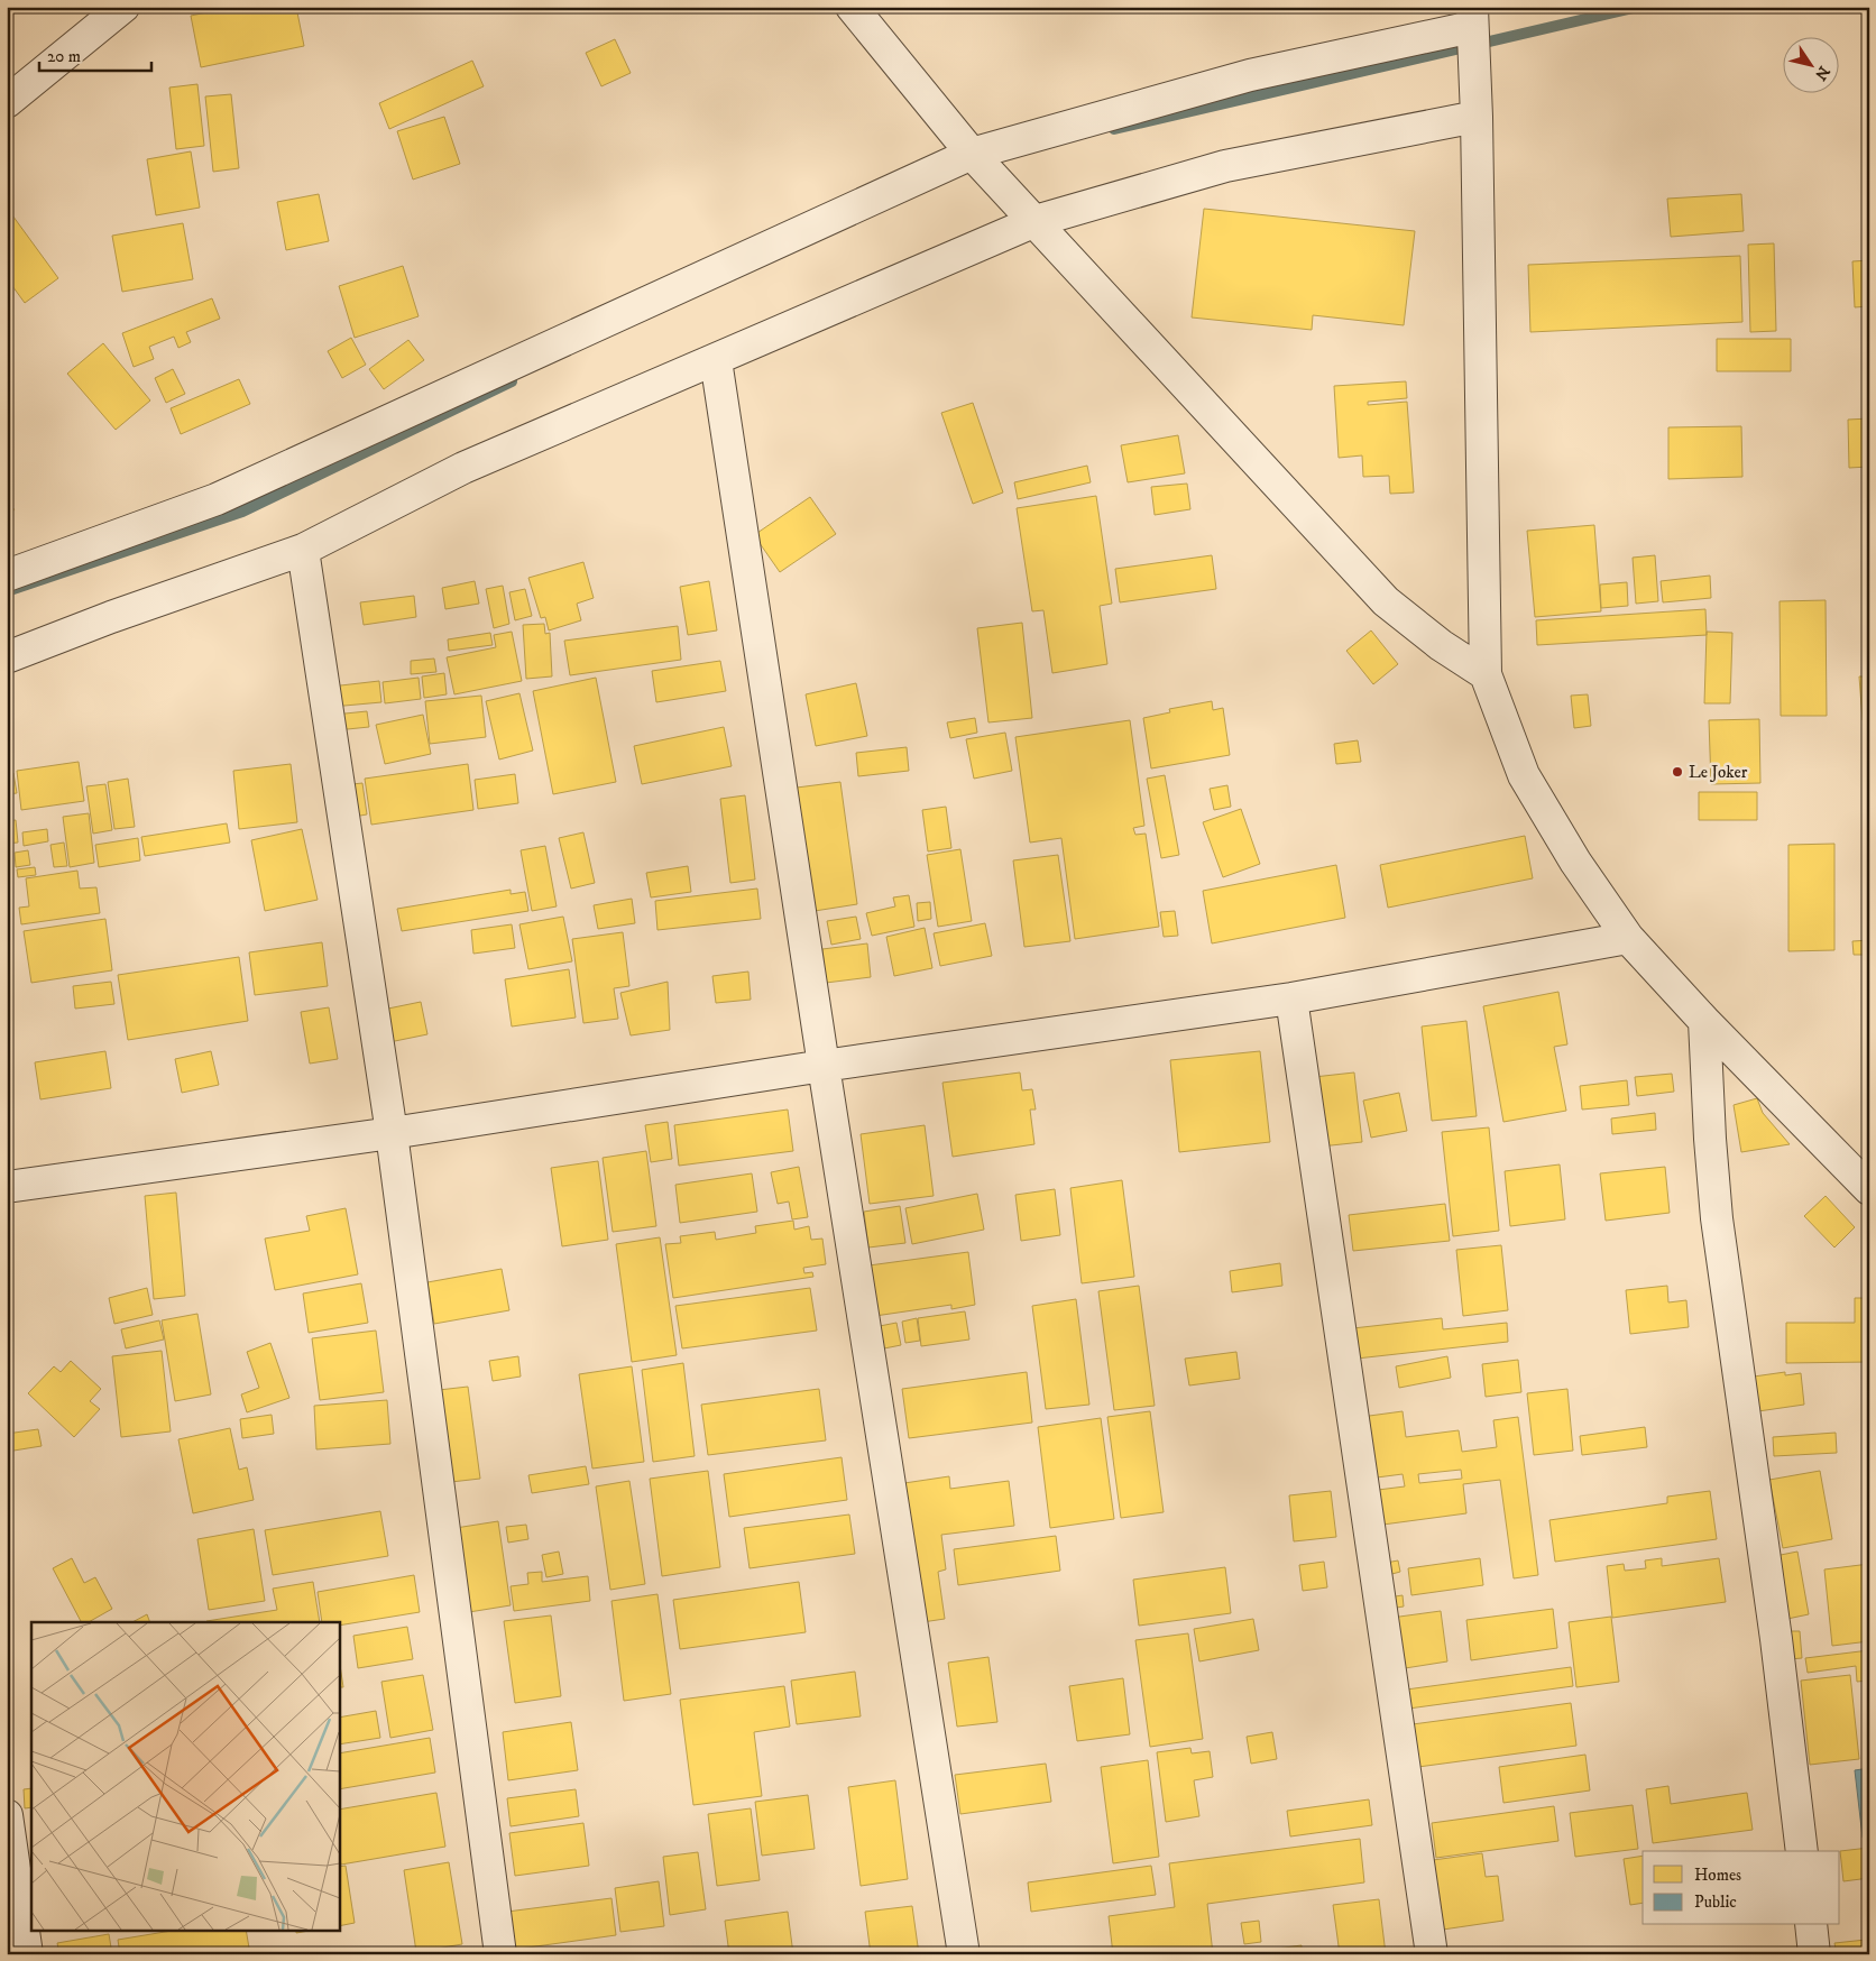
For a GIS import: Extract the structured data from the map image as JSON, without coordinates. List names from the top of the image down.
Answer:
{
  "places": ["Le Joker"],
  "legend": ["Homes", "Public"],
  "scale_bar": "20 m",
  "north": "bottom right"
}
